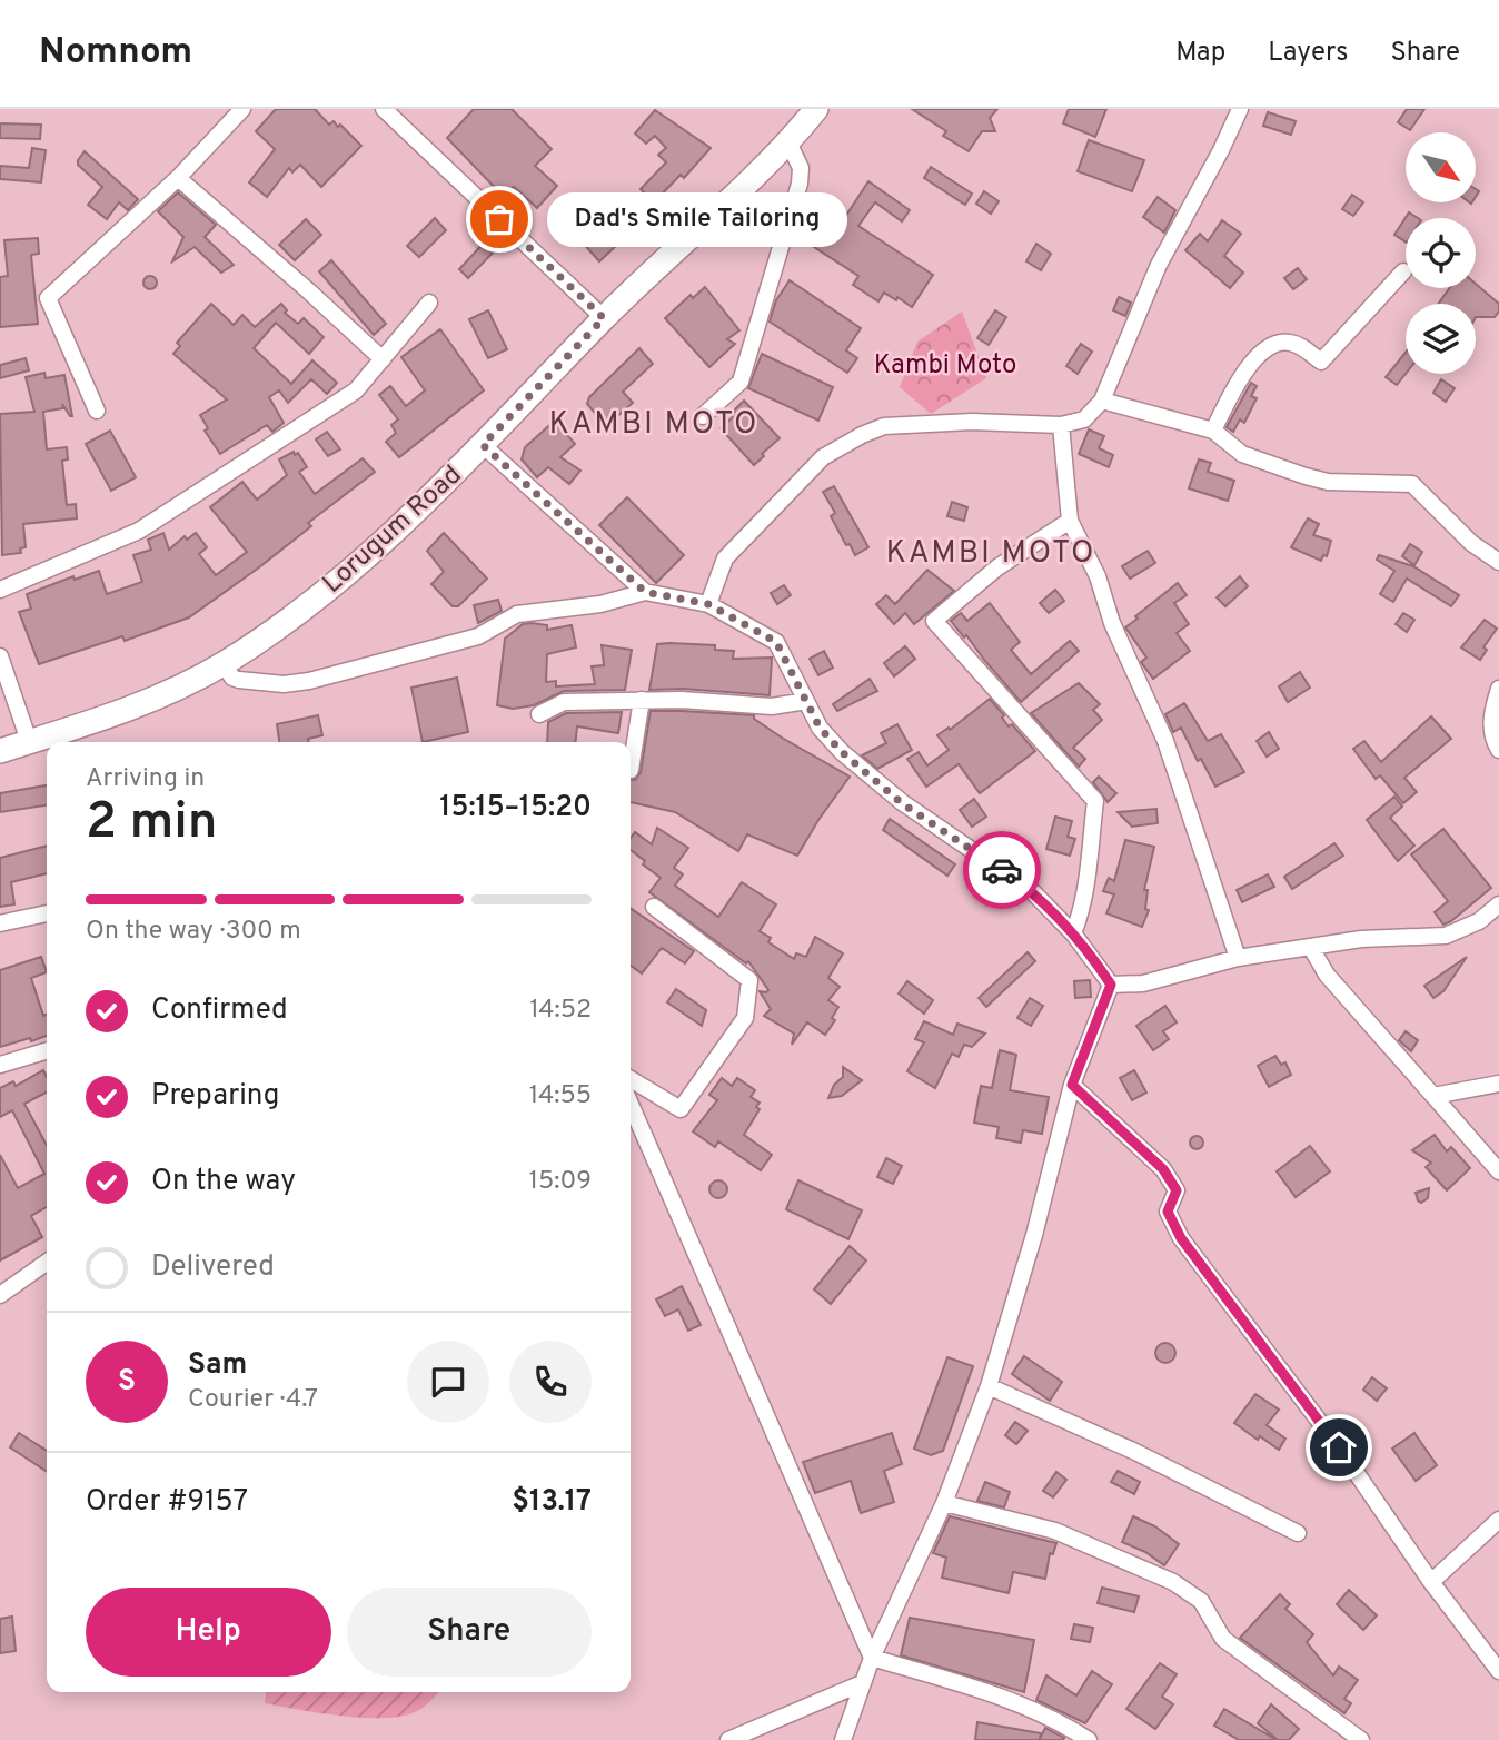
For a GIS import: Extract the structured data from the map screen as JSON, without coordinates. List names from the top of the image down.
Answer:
{
  "streets": {
    "main road": ["Lorugum Road"]
  },
  "districts": ["KAMBI MOTO", "KAMBI MOTO"],
  "parks": ["Kambi Moto"],
  "places": ["Dad's Smile Tailoring"],
  "north": "bottom right",
  "page": {
    "header": "Nomnom",
    "nav": ["Map", "Layers", "Share"],
    "bubble": "Dad's Smile Tailoring",
    "heading": ["2 min", "Arriving in", "15:15–15:20"],
    "panel": [
      "Sam",
      "Courier · 4.7",
      "Order #9157",
      "$13.17"
    ],
    "bar": "On the way · 300 m",
    "list": [
      ["Confirmed", "14:52"],
      ["Preparing", "14:55"],
      ["On the way", "15:09"],
      "Delivered"
    ],
    "round": "S",
    "buttons": ["Help", "Share"]
  }
}
